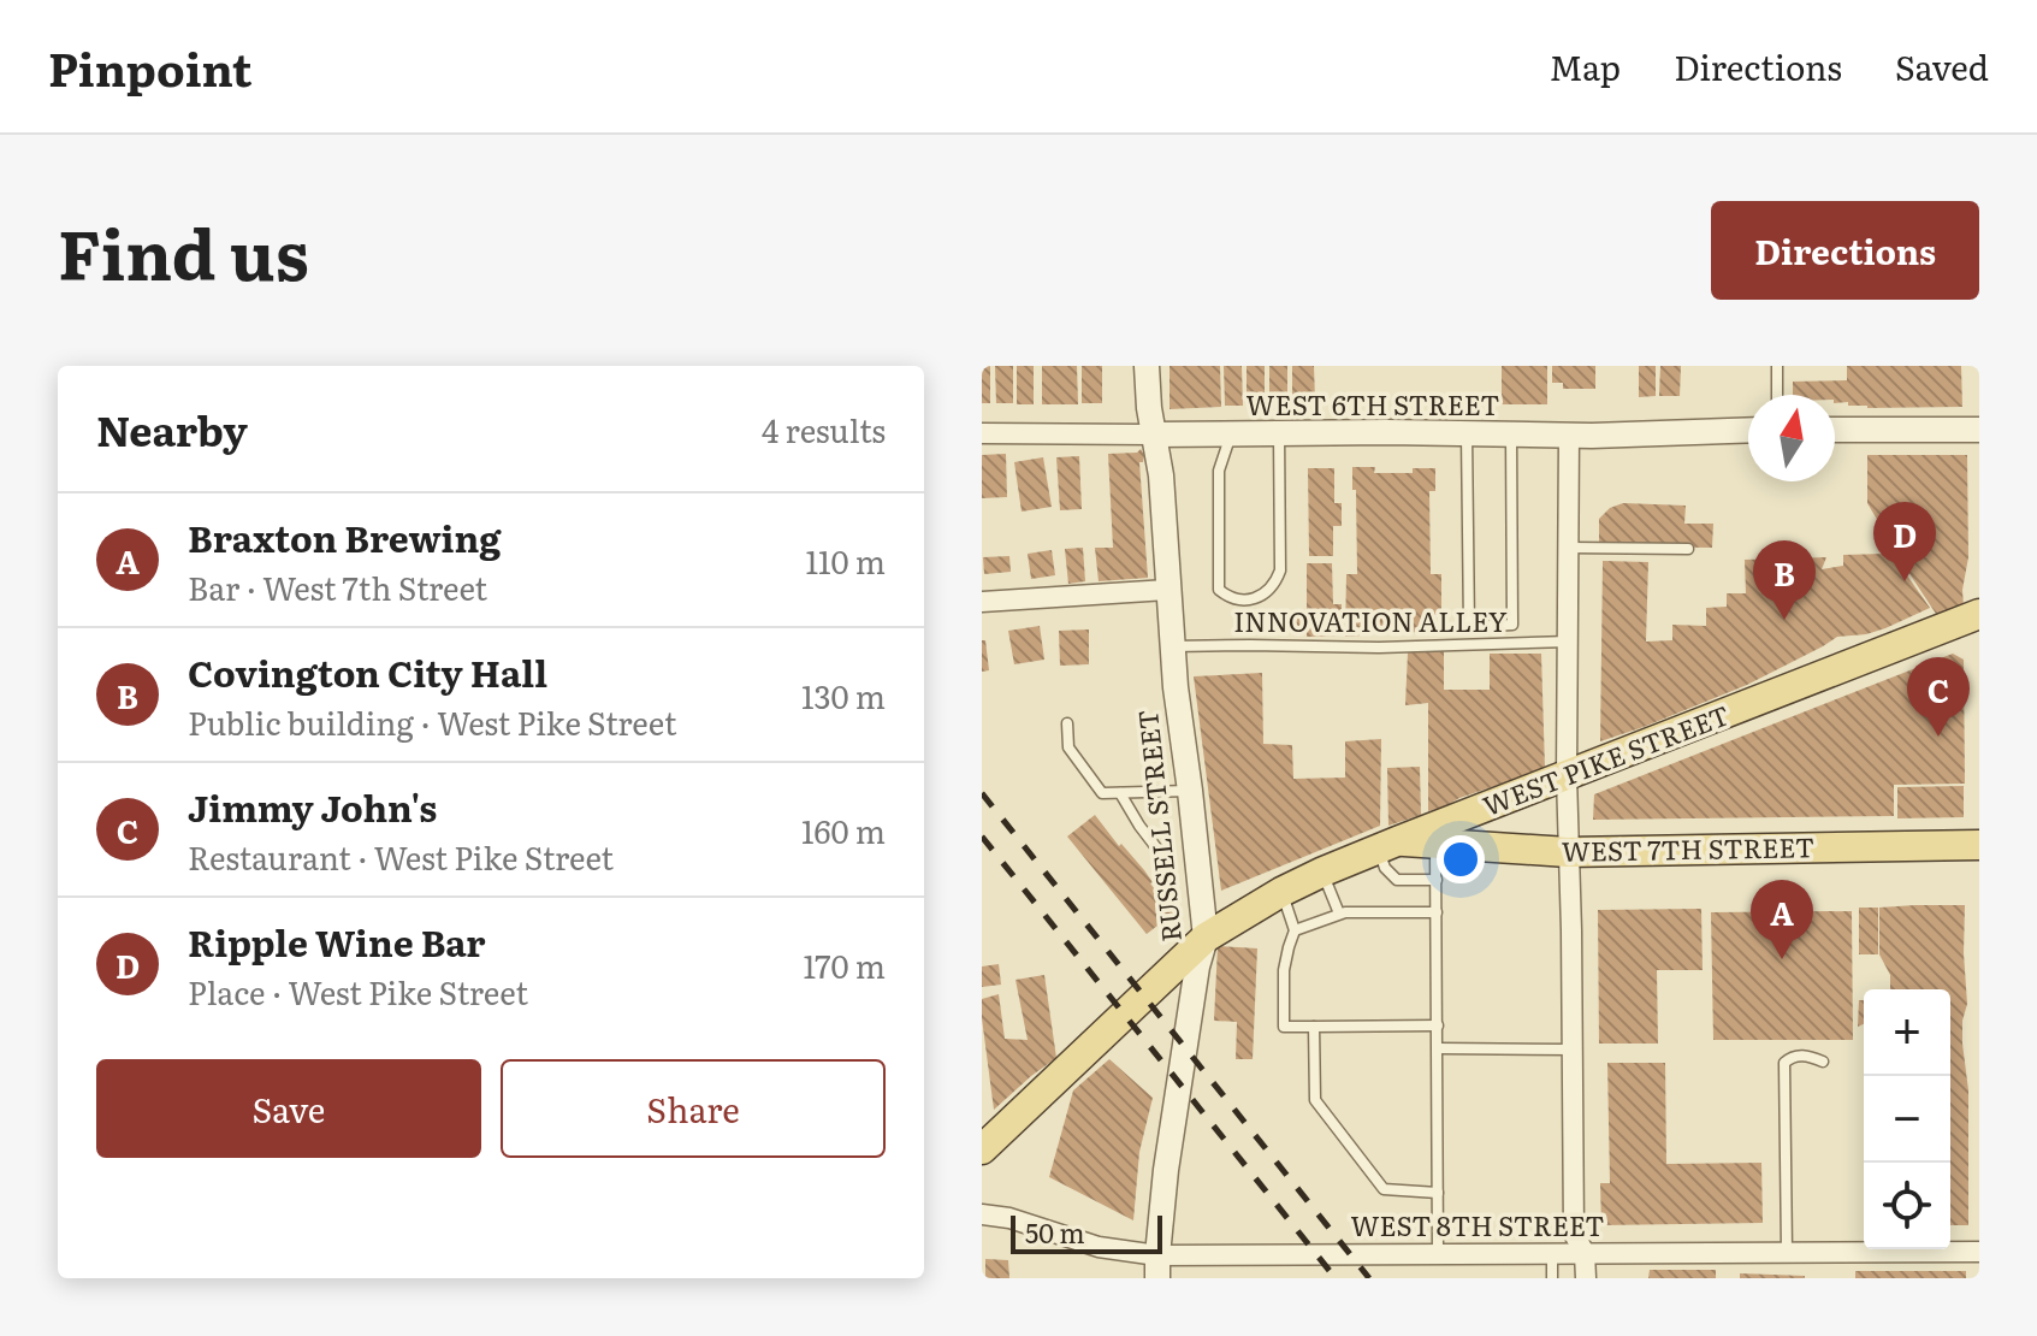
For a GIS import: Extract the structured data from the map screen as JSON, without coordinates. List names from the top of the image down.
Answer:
{
  "streets": {
    "main road": ["WEST PIKE STREET", "WEST 7TH STREET"],
    "street": ["WEST 6TH STREET", "RUSSELL STREET", "WEST 8TH STREET"],
    "lane": ["INNOVATION ALLEY"]
  },
  "crossings": [
    ["WEST 6TH STREET", "RUSSELL STREET"],
    ["INNOVATION ALLEY", "RUSSELL STREET"],
    ["WEST PIKE STREET", "RUSSELL STREET"],
    ["WEST PIKE STREET", "WEST 7TH STREET"],
    ["RUSSELL STREET", "WEST 8TH STREET"]
  ],
  "scale_bar": "50 m",
  "north": "top",
  "page": {
    "header": "Pinpoint",
    "nav": ["Map", "Directions", "Saved"],
    "title": "Find us",
    "buttons": [
      "Directions",
      ["Save", "Share"]
    ],
    "heading": ["Nearby", "4 results"],
    "list": [
      {
        "mark": "A",
        "name": "Braxton Brewing",
        "note": "Bar · West 7th Street",
        "value": "110 m"
      },
      {
        "mark": "B",
        "name": "Covington City Hall",
        "note": "Public building · West Pike Street",
        "value": "130 m"
      },
      {
        "mark": "C",
        "name": "Jimmy John's",
        "note": "Restaurant · West Pike Street",
        "value": "160 m"
      },
      {
        "mark": "D",
        "name": "Ripple Wine Bar",
        "note": "Place · West Pike Street",
        "value": "170 m"
      }
    ],
    "pins": [
      "D",
      "B",
      "C",
      "A"
    ],
    "map_buttons": ["+", "−"],
    "scale": "50 m"
  }
}
